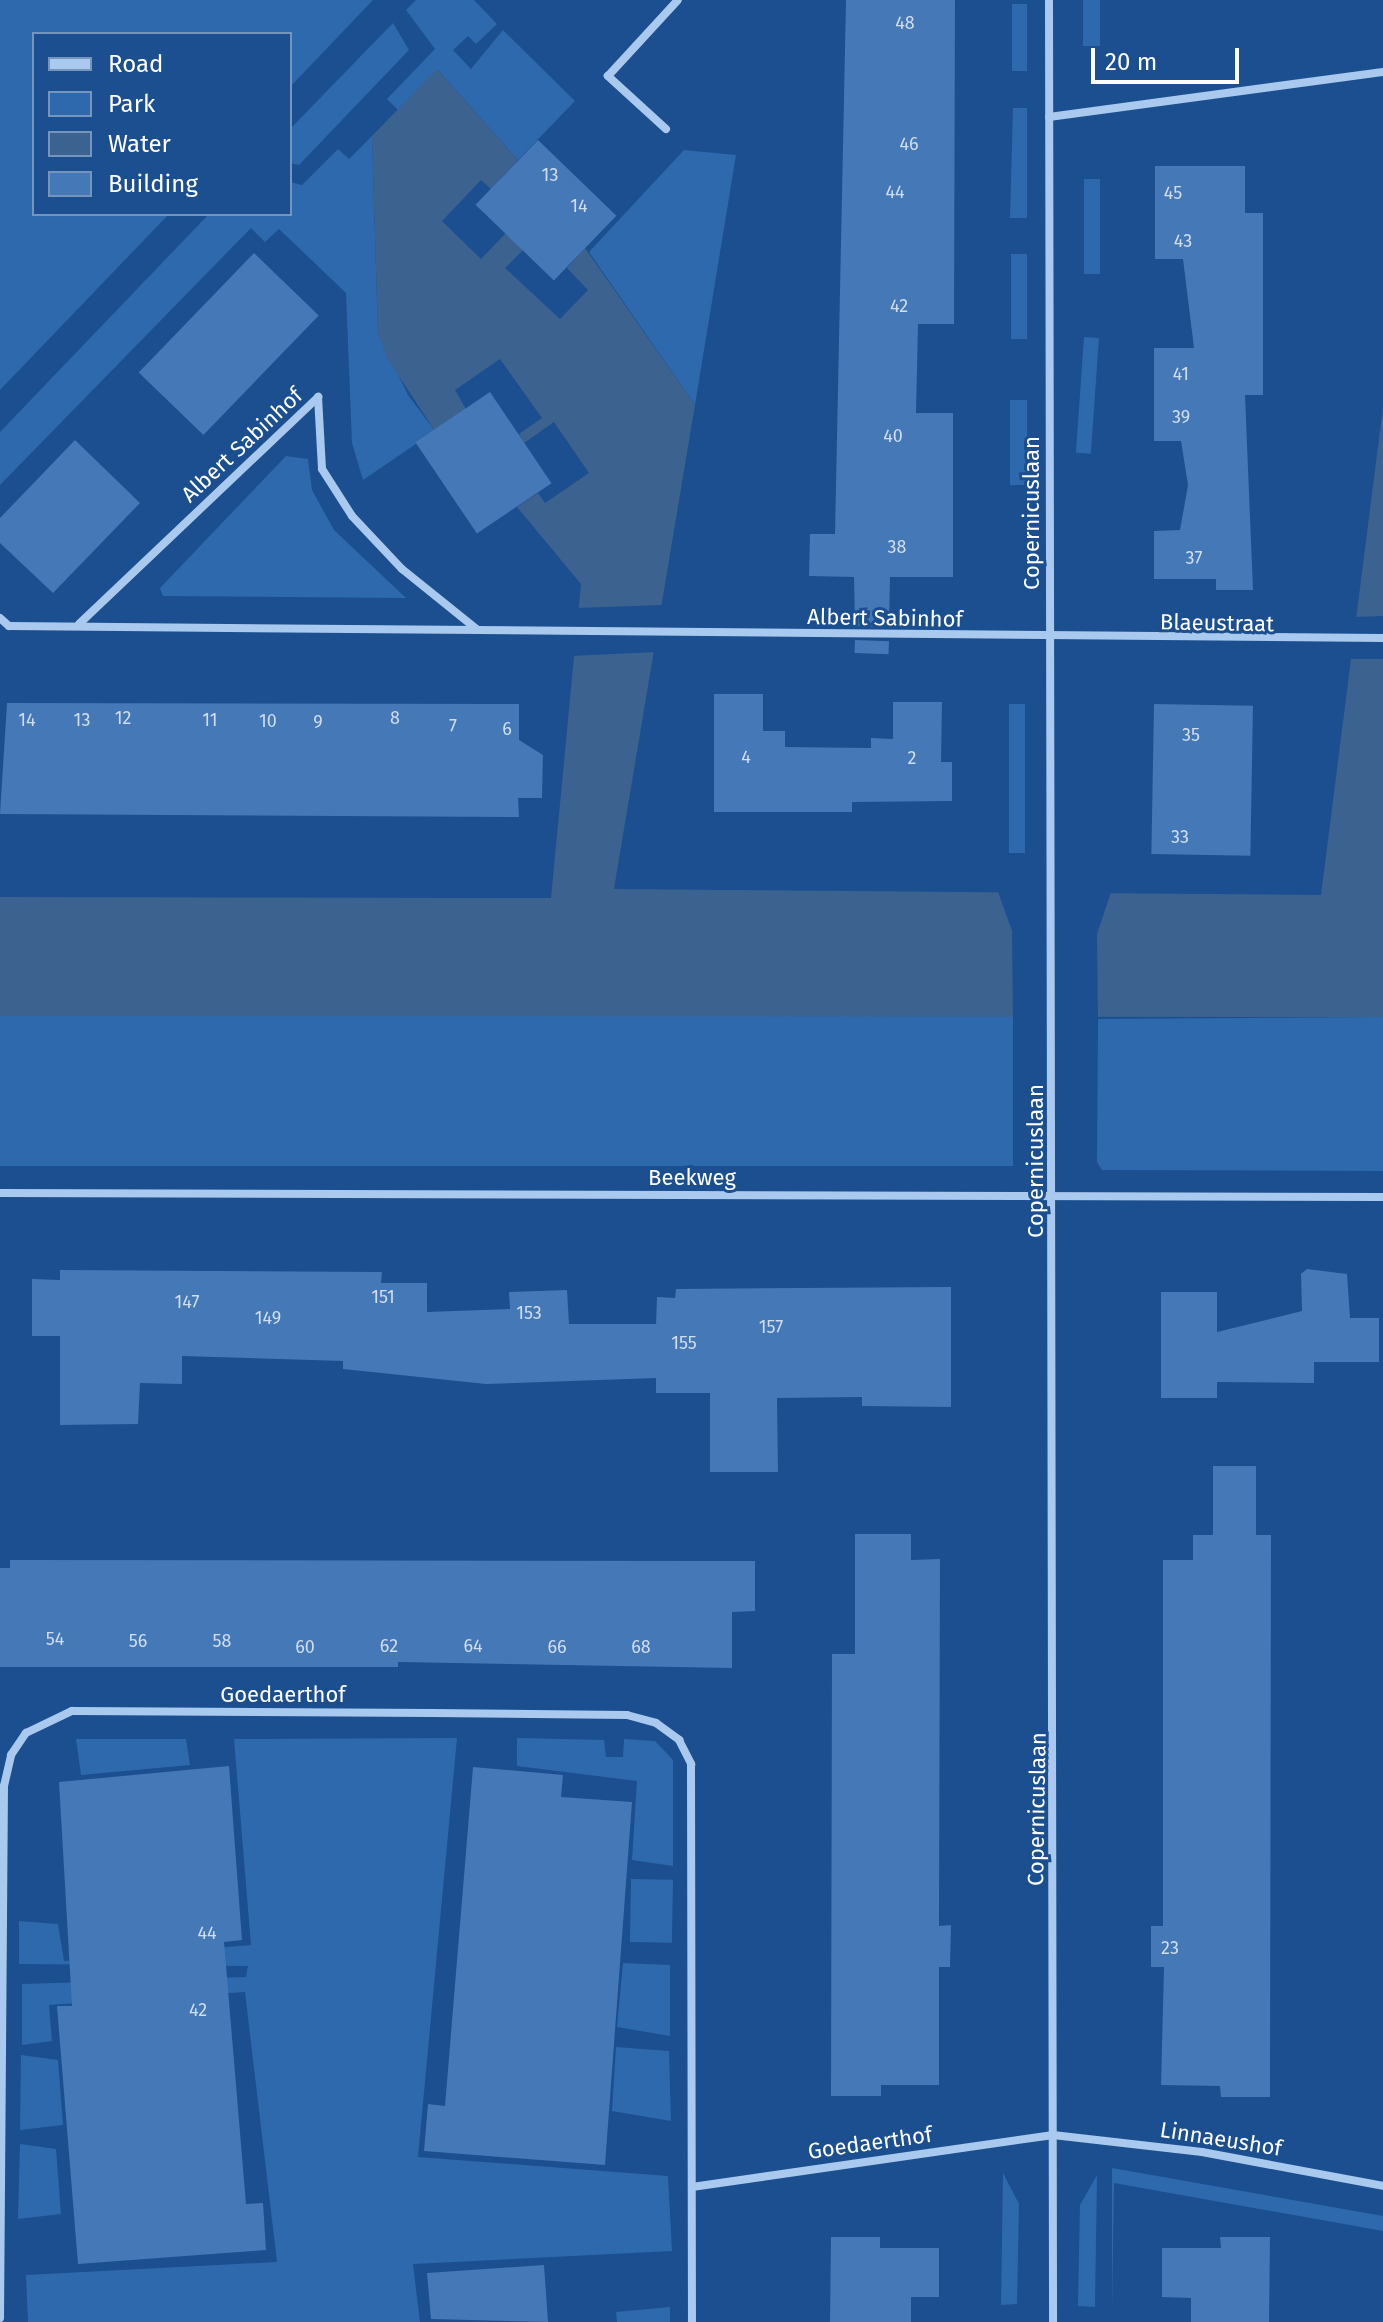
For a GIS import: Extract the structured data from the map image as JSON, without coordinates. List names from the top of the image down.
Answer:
{
  "streets": {
    "street": [
      "Albert Sabinhof",
      "Copernicuslaan",
      "Blaeustraat",
      "Beekweg",
      "Goedaerthof",
      "Linnaeushof"
    ]
  },
  "crossings": [
    ["Albert Sabinhof", "Copernicuslaan"],
    ["Albert Sabinhof", "Blaeustraat"],
    ["Copernicuslaan", "Blaeustraat"],
    ["Copernicuslaan", "Beekweg"],
    ["Copernicuslaan", "Goedaerthof"],
    ["Copernicuslaan", "Linnaeushof"],
    ["Goedaerthof", "Linnaeushof"]
  ],
  "house_numbers": [
    "48",
    "46",
    "13",
    "44",
    "45",
    "14",
    "43",
    "42",
    "41",
    "39",
    "40",
    "38",
    "37",
    "12",
    "8",
    "14",
    "13",
    "11",
    "10",
    "9",
    "7",
    "6",
    "35",
    "4",
    "2",
    "33",
    "151",
    "147",
    "153",
    "149",
    "157",
    "155",
    "54",
    "56",
    "58",
    "62",
    "64",
    "60",
    "66",
    "68",
    "44",
    "23",
    "42"
  ],
  "legend": [
    "Road",
    "Park",
    "Water",
    "Building"
  ],
  "scale_bar": "20 m"
}
